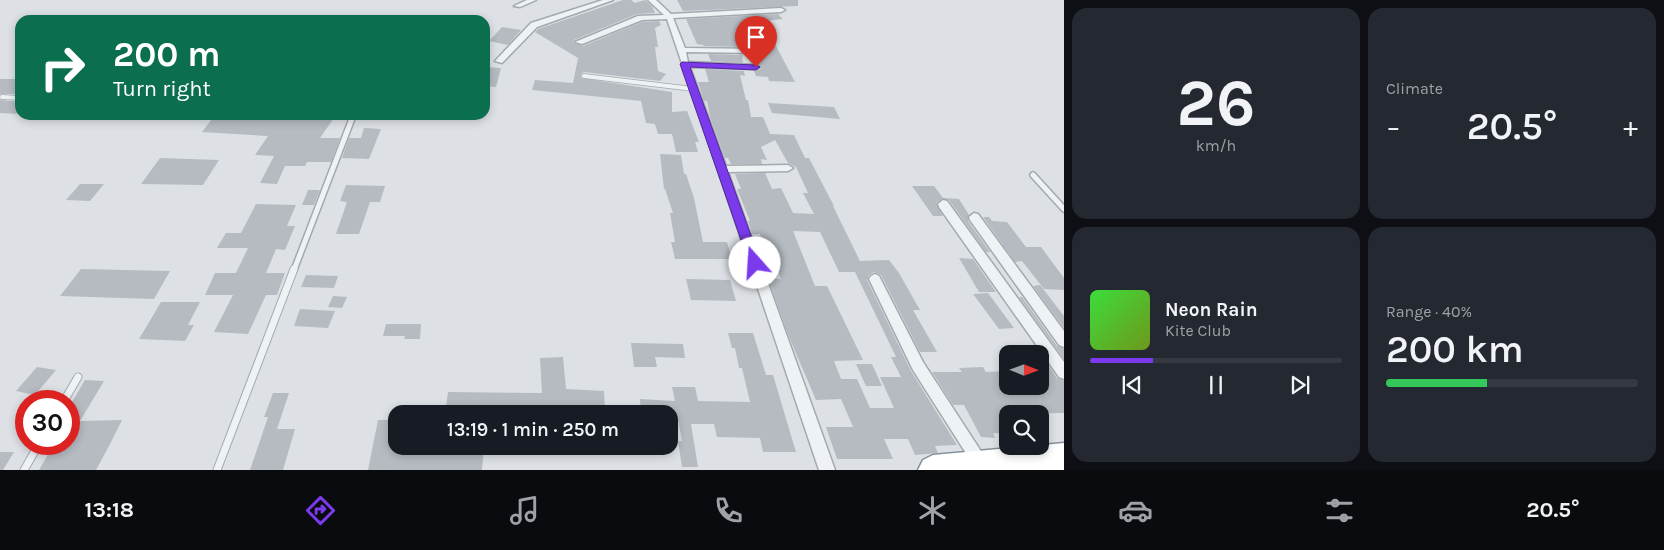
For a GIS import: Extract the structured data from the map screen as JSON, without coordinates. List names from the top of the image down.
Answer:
{
  "north": "right",
  "page": {
    "tile": [
      ["26", "km/h"],
      "Climate",
      ["Range · 40%", "200 km"]
    ],
    "turn": ["200 m", "Turn right"],
    "heat": ["−", "20.5°", "+"],
    "song": ["Neon Rain", "Kite Club"],
    "limit": "30",
    "trip": "13:19 · 1 min · 250 m",
    "tabs": ["13:18", "20.5°"]
  }
}
